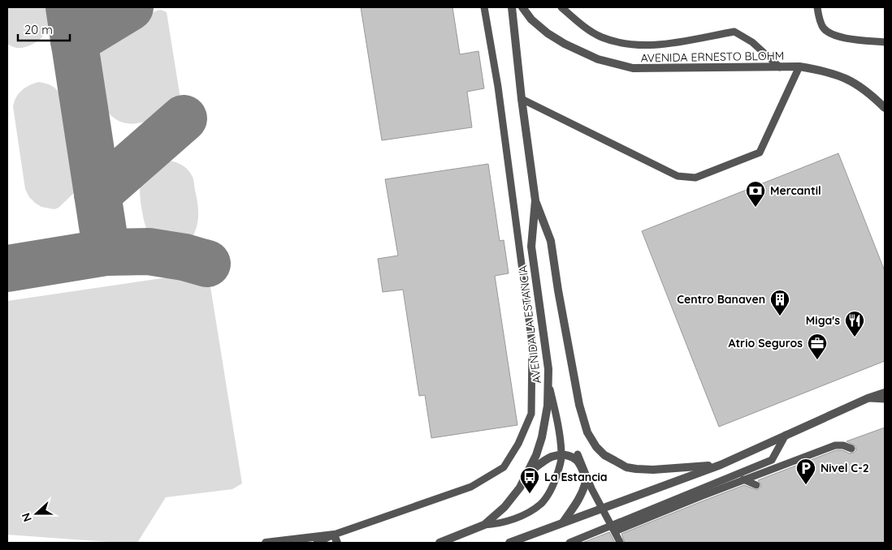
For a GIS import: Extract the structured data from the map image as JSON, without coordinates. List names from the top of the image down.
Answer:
{
  "streets": {
    "street": ["AVENIDA ERNESTO BLOHM", "AVENIDA LA ESTANCIA"]
  },
  "places": {
    "bank": ["Mercantil"],
    "building": ["Centro Banaven"],
    "restaurant": ["Miga's"],
    "office": ["Atrio Seguros"],
    "parking": ["Nivel C-2"],
    "bus stop": ["La Estancia"]
  },
  "scale_bar": "20 m",
  "north": "left"
}
